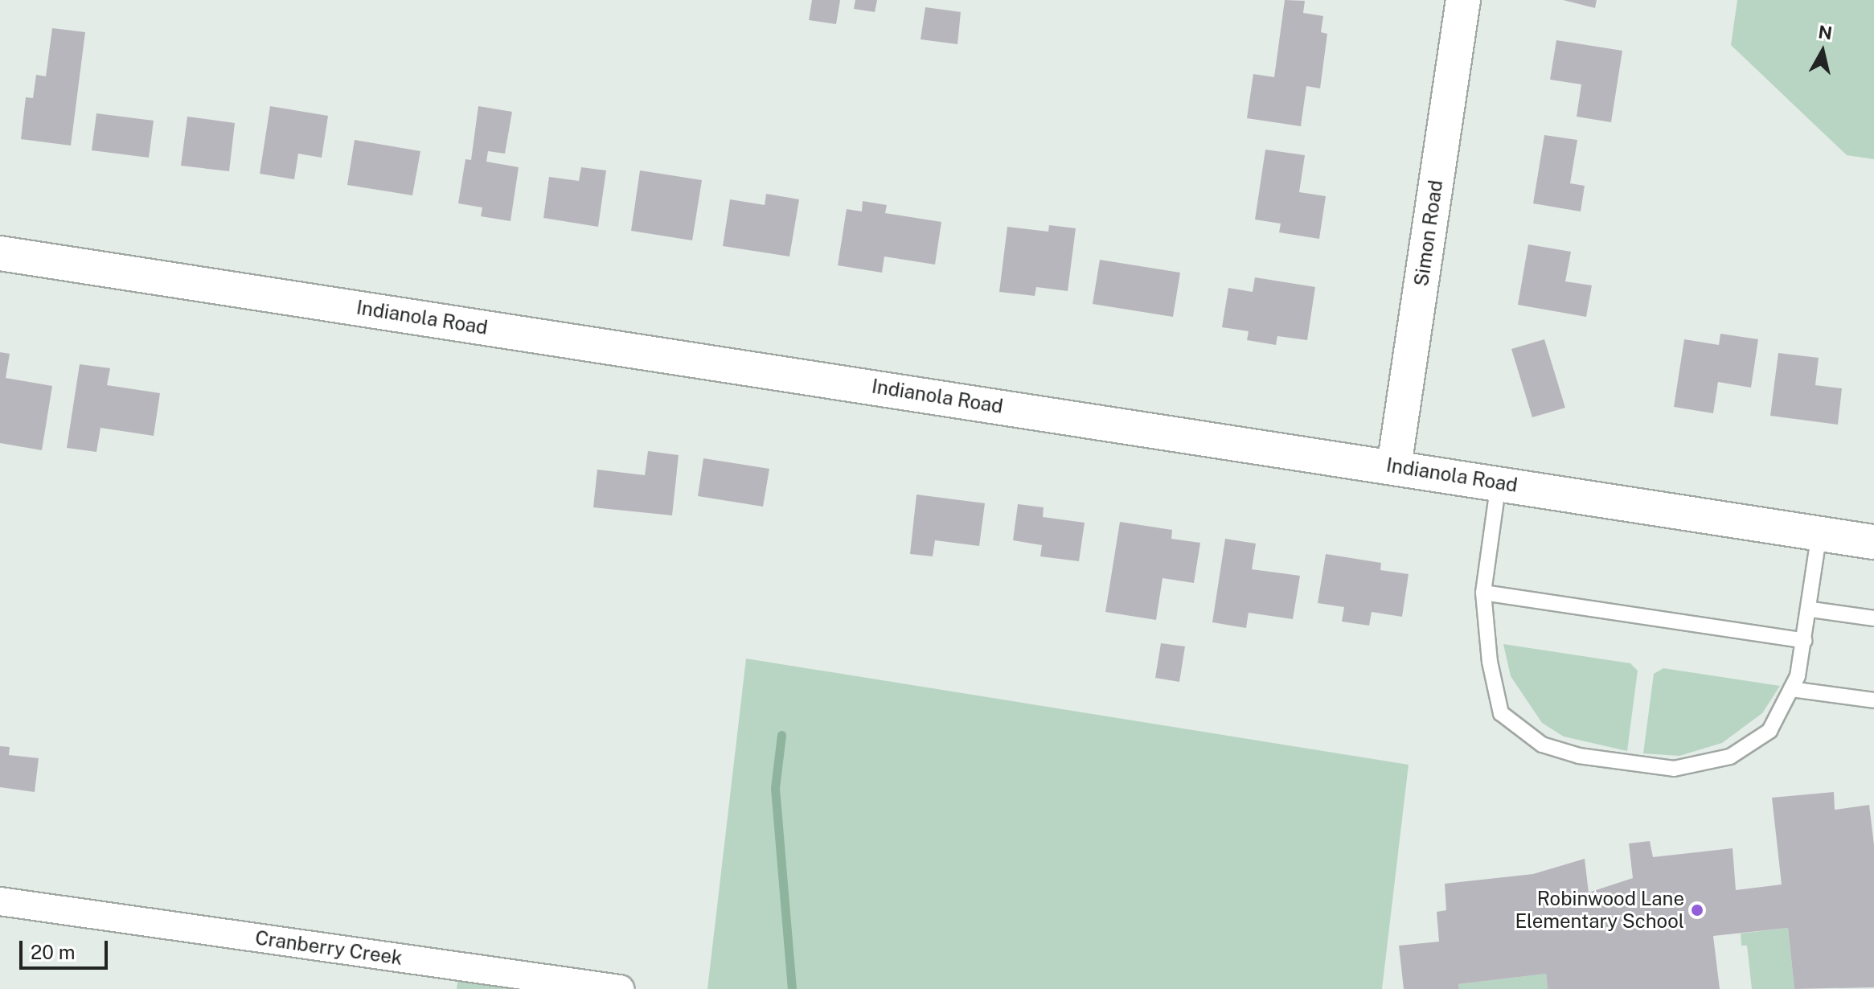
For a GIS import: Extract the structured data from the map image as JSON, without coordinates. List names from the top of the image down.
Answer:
{
  "streets": {
    "street": ["Simon Road", "Indianola Road", "Cranberry Creek"]
  },
  "crossings": [
    ["Simon Road", "Indianola Road"]
  ],
  "places": ["Robinwood Lane Elementary School"],
  "scale_bar": "20 m",
  "north": "top"
}
